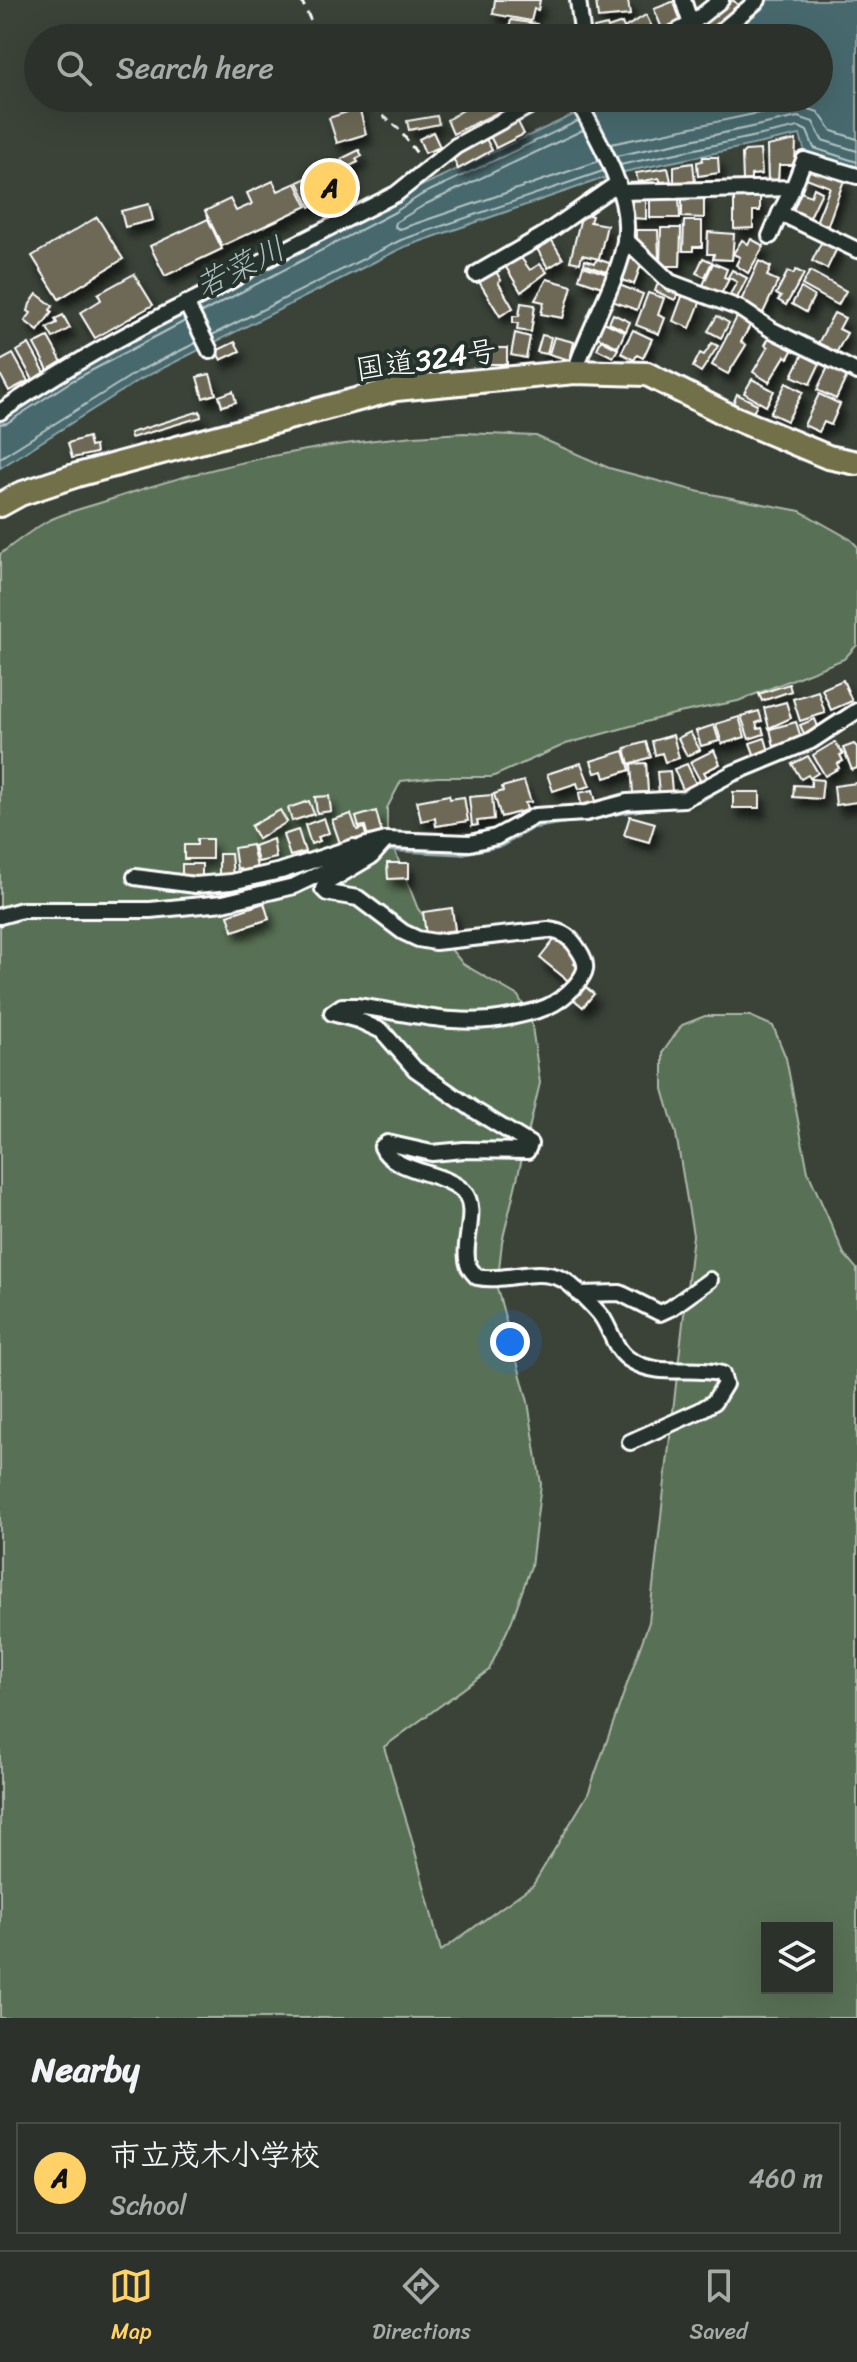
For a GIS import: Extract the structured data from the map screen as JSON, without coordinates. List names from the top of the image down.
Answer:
{
  "streets": {
    "highway": ["国道324号"]
  },
  "water": ["若菜川"],
  "page": {
    "search": "Search here",
    "pins": "A",
    "heading": "Nearby",
    "list": [
      {
        "mark": "A",
        "name": "市立茂木小学校",
        "note": "School",
        "value": "460 m"
      }
    ],
    "nav": ["Map", "Directions", "Saved"]
  }
}
